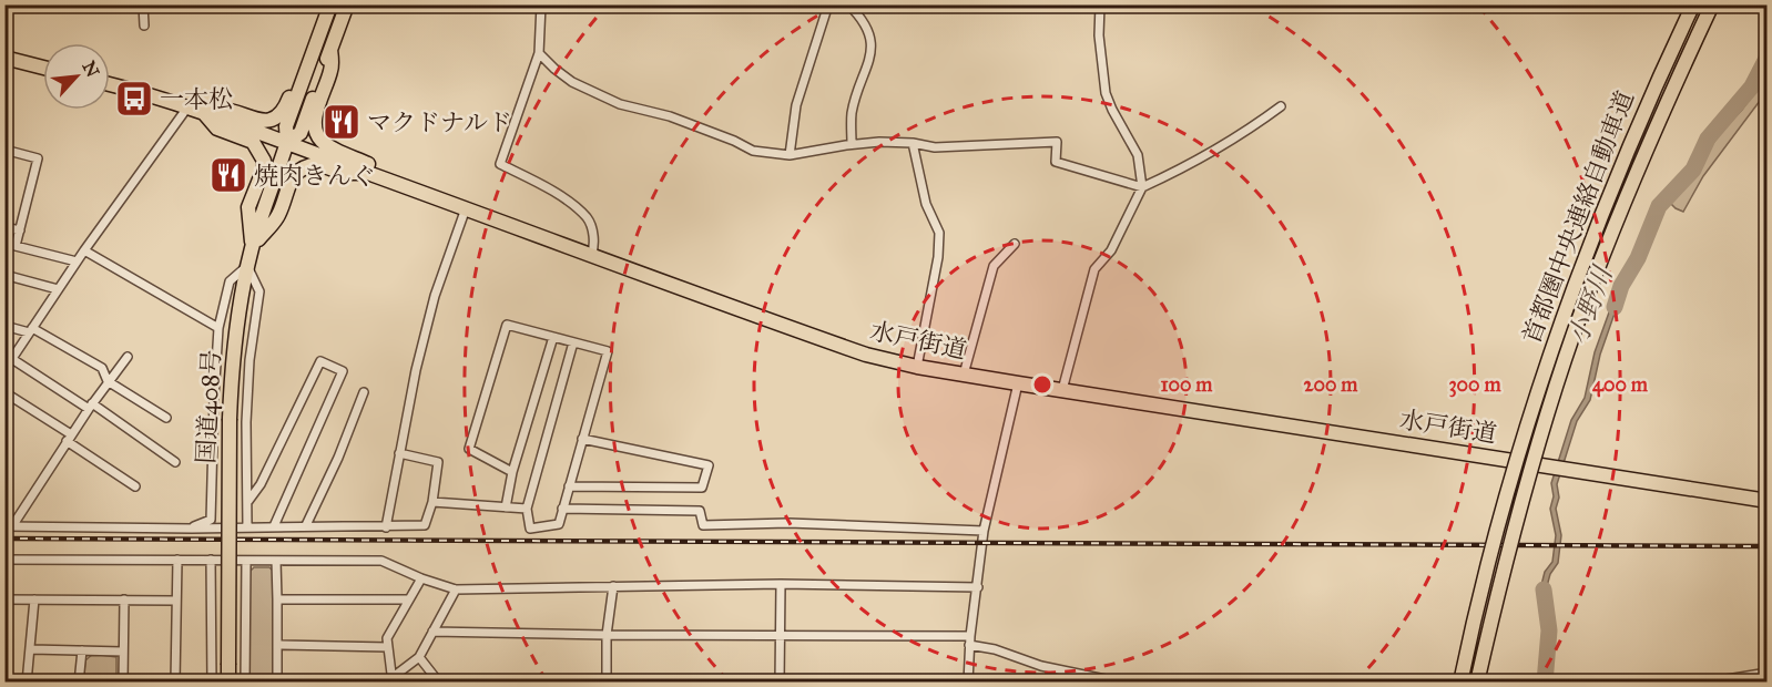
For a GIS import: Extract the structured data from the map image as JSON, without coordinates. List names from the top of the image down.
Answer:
{
  "streets": {
    "highway": ["首都圏中央連絡自動車道", "水戸街道", "国道408号"]
  },
  "crossings": [
    ["水戸街道", "国道408号"]
  ],
  "water": ["小野川"],
  "places": {
    "bus stop": ["一本松"],
    "restaurant": ["マクドナルド", "焼肉きんぐ"]
  },
  "north": "top right",
  "rings": [
    "100 m",
    "200 m",
    "300 m",
    "400 m"
  ]
}
